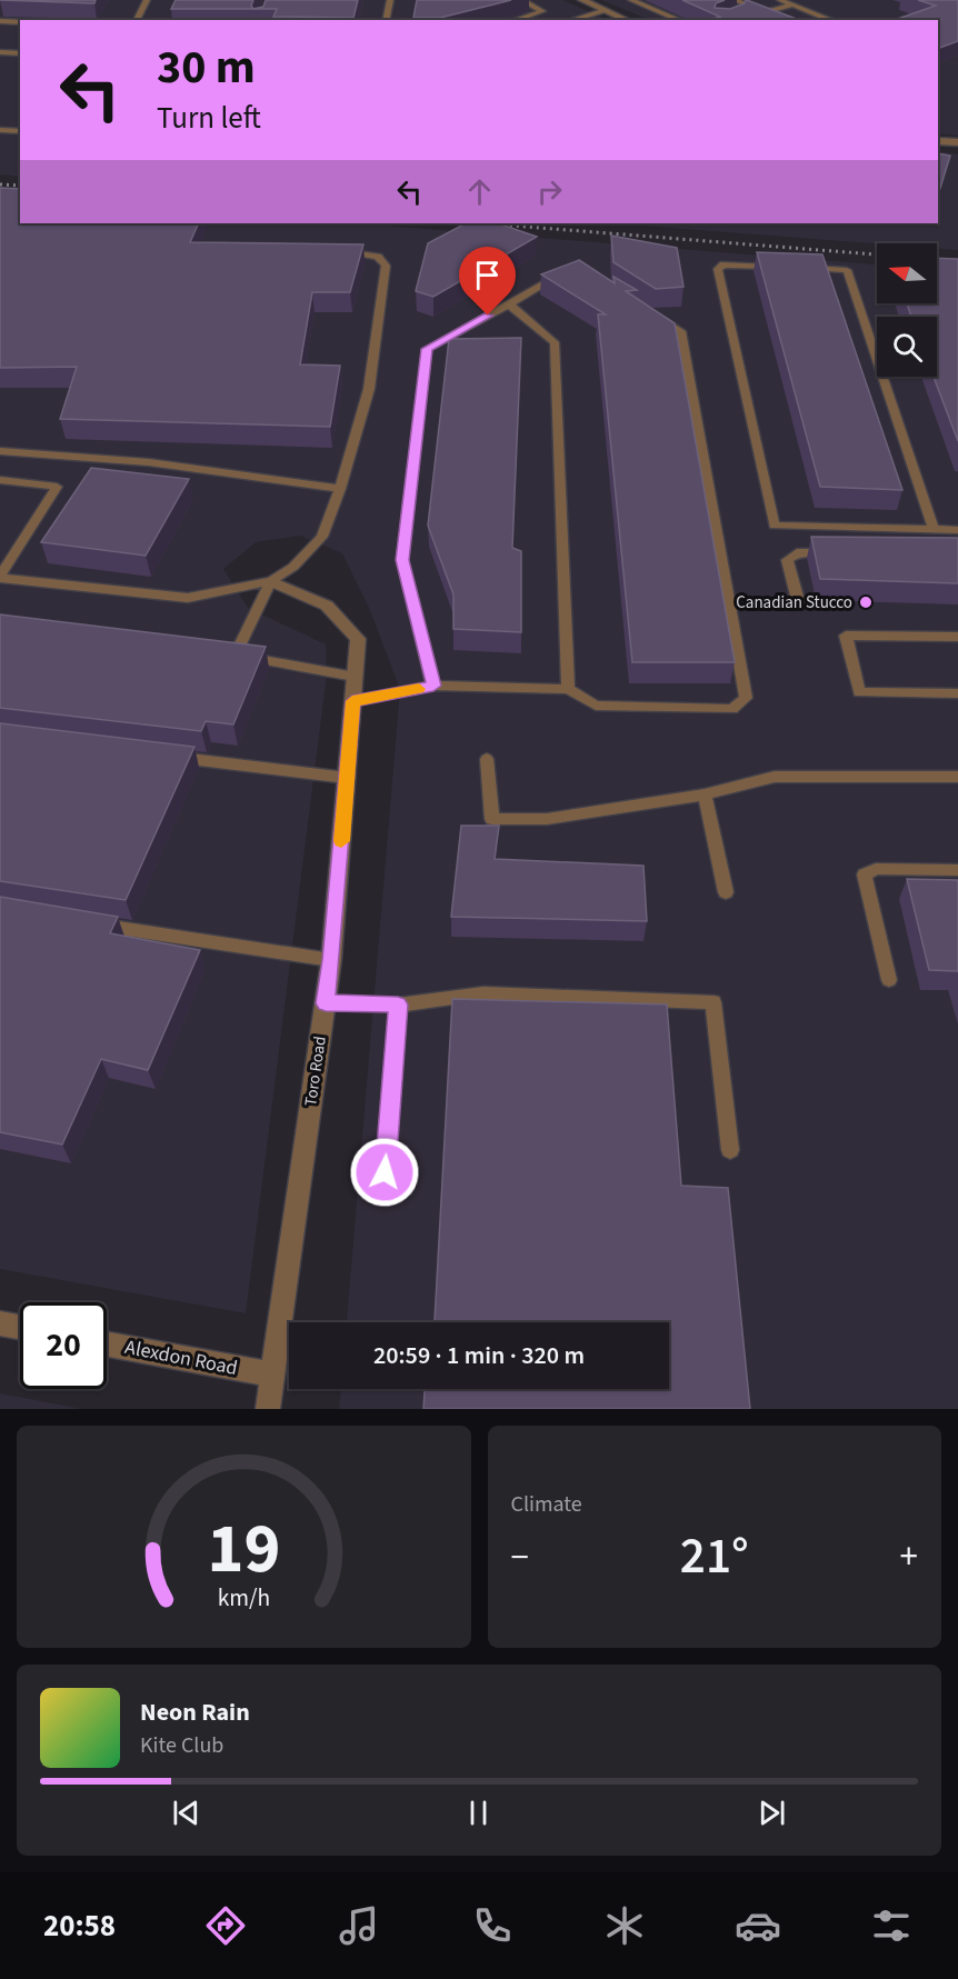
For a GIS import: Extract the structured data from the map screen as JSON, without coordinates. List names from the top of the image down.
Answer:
{
  "streets": {
    "street": ["Toro Road", "Alexdon Road"]
  },
  "crossings": [
    ["Toro Road", "Alexdon Road"]
  ],
  "places": ["Canadian Stucco"],
  "north": "left",
  "page": {
    "turn": ["30 m", "Turn left"],
    "limit": "20",
    "trip": "20:59 · 1 min · 320 m",
    "tile": "Climate",
    "heat": ["−", "21°", "+"],
    "song": ["Neon Rain", "Kite Club"],
    "tabs": "20:58",
    "gauge": ["19", "km/h"]
  }
}
